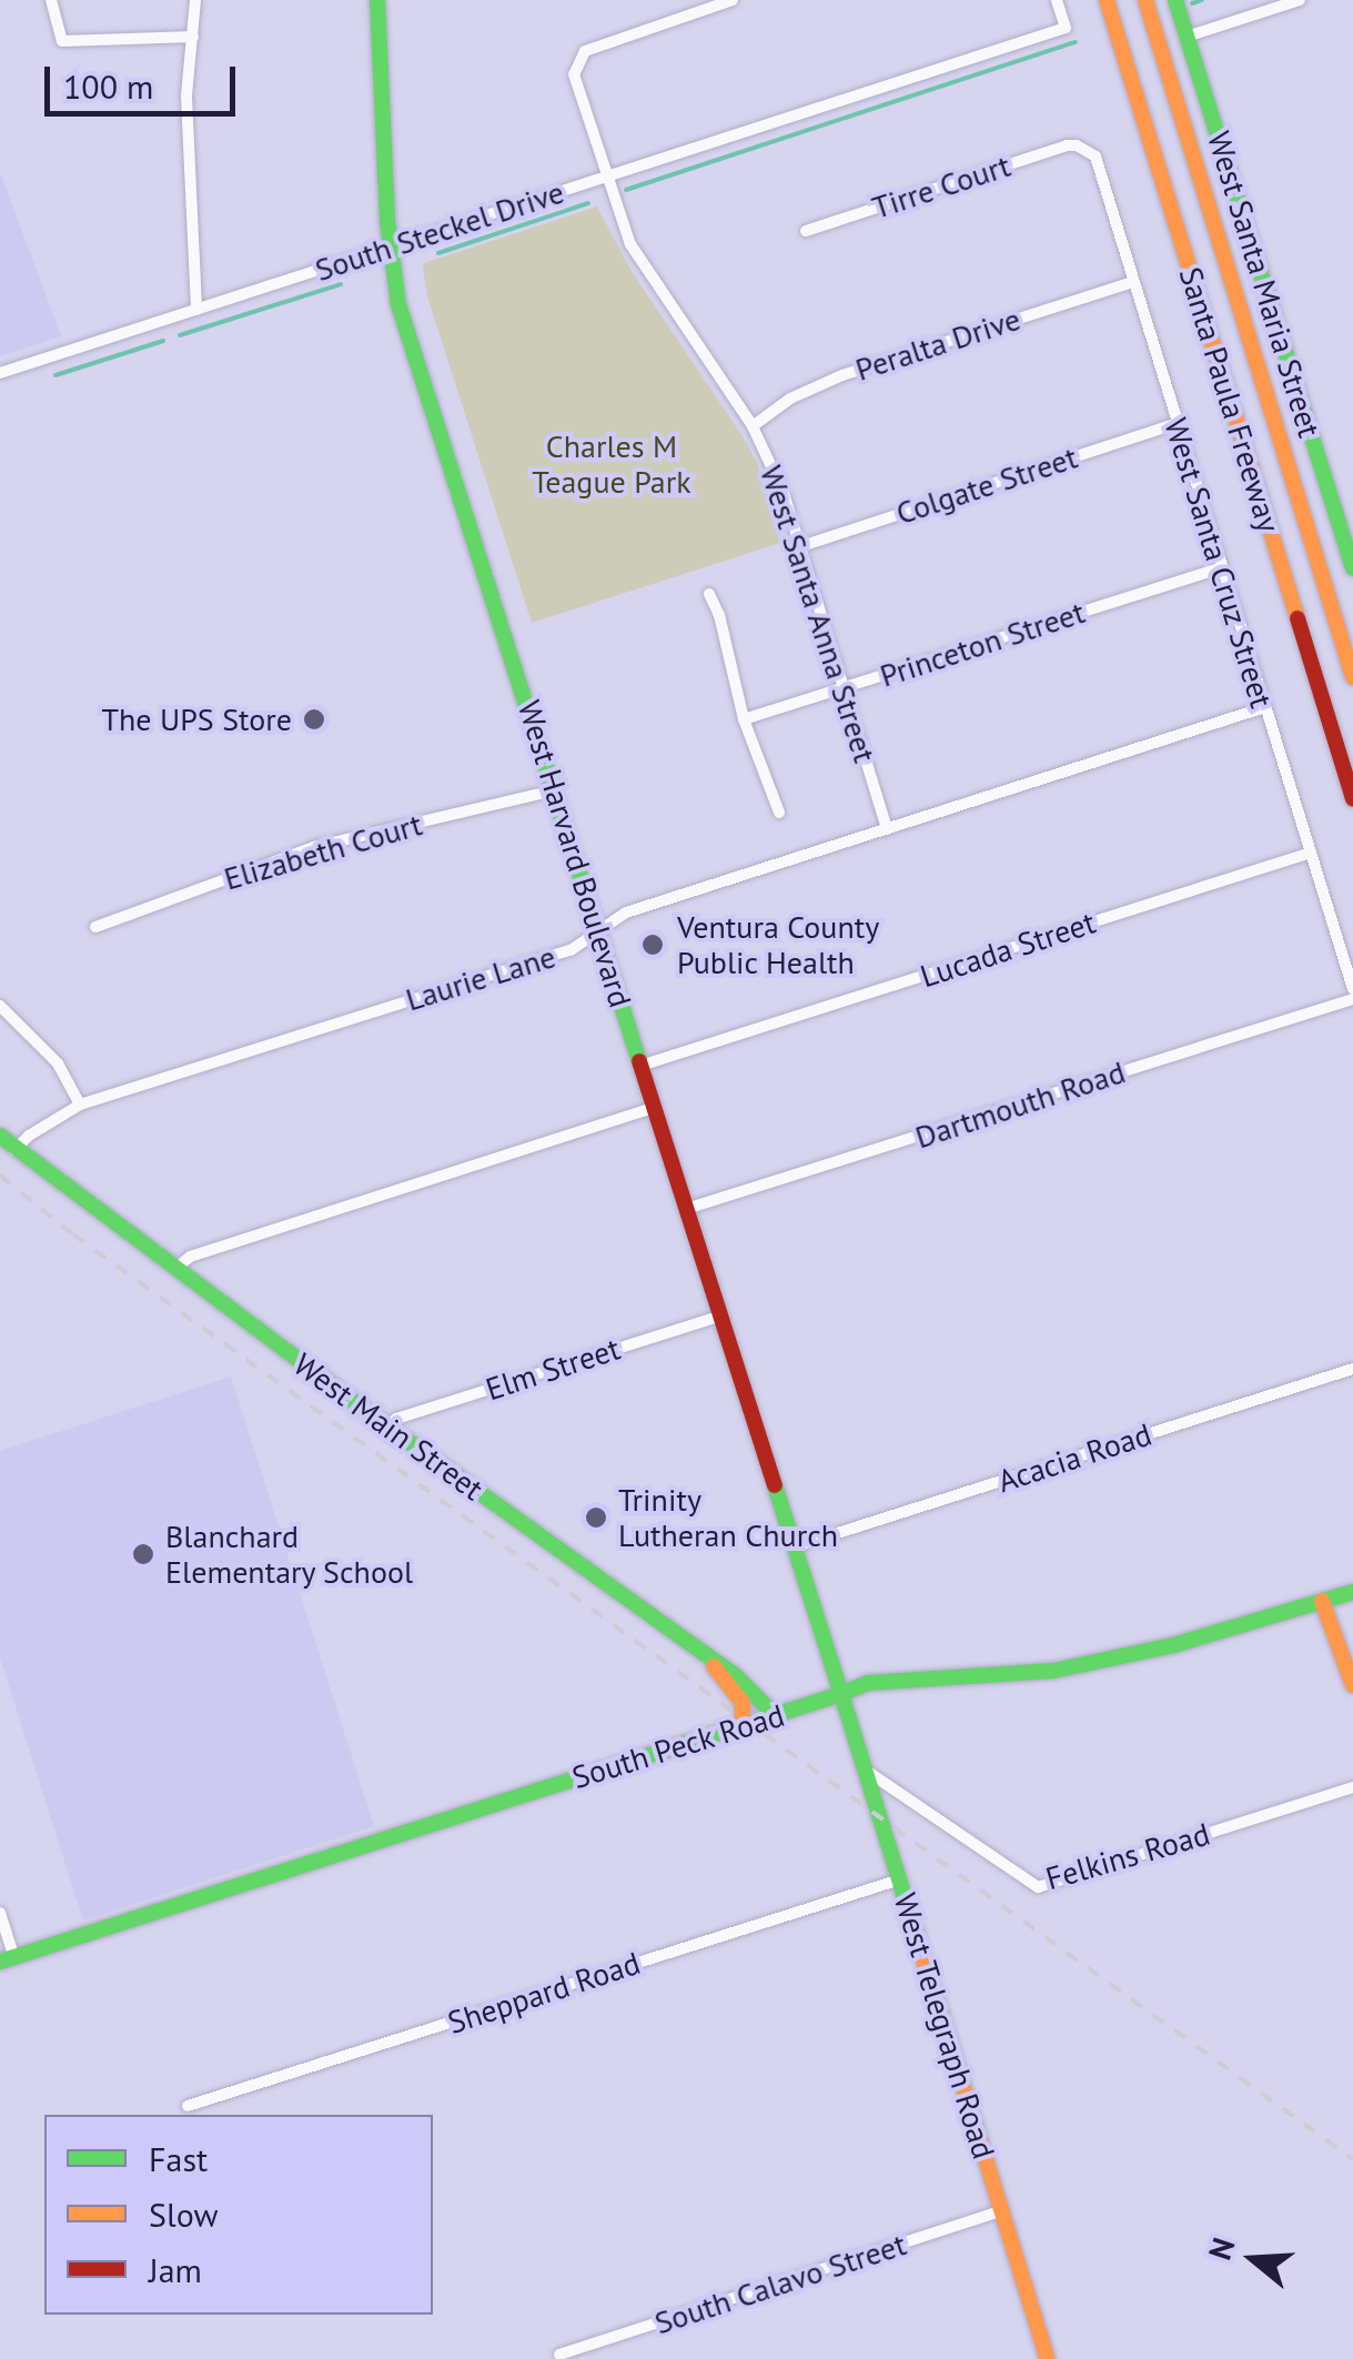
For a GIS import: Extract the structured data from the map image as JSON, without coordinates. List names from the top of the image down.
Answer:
{
  "streets": {
    "main road": [
      "West Santa Maria Street",
      "Santa Paula Freeway",
      "West Harvard Boulevard",
      "West Main Street",
      "South Peck Road",
      "West Telegraph Road"
    ],
    "street": [
      "Tirre Court",
      "South Steckel Drive",
      "Peralta Drive",
      "Colgate Street",
      "West Santa Cruz Street",
      "West Santa Anna Street",
      "Princeton Street",
      "Elizabeth Court",
      "Lucada Street",
      "Laurie Lane",
      "Dartmouth Road",
      "Elm Street",
      "Acacia Road",
      "Felkins Road",
      "Sheppard Road",
      "South Calavo Street"
    ]
  },
  "crossings": [
    ["Tirre Court", "West Santa Cruz Street"],
    ["South Steckel Drive", "West Santa Anna Street"],
    ["South Steckel Drive", "West Harvard Boulevard"],
    ["Peralta Drive", "West Santa Cruz Street"],
    ["Peralta Drive", "West Santa Anna Street"],
    ["Colgate Street", "West Santa Cruz Street"],
    ["Colgate Street", "West Santa Anna Street"],
    ["West Santa Cruz Street", "Princeton Street"],
    ["West Santa Cruz Street", "Lucada Street"],
    ["West Santa Cruz Street", "Laurie Lane"],
    ["West Santa Anna Street", "Princeton Street"],
    ["West Santa Anna Street", "Laurie Lane"],
    ["Elizabeth Court", "West Harvard Boulevard"],
    ["West Harvard Boulevard", "Lucada Street"],
    ["West Harvard Boulevard", "Laurie Lane"],
    ["West Harvard Boulevard", "Dartmouth Road"],
    ["West Harvard Boulevard", "Elm Street"],
    ["West Harvard Boulevard", "Acacia Road"],
    ["West Harvard Boulevard", "South Peck Road"],
    ["West Harvard Boulevard", "West Telegraph Road"],
    ["Laurie Lane", "West Main Street"],
    ["Elm Street", "West Main Street"],
    ["West Main Street", "South Peck Road"],
    ["South Peck Road", "West Telegraph Road"],
    ["Felkins Road", "West Telegraph Road"],
    ["Sheppard Road", "West Telegraph Road"],
    ["West Telegraph Road", "South Calavo Street"]
  ],
  "parks": ["Charles M Teague Park"],
  "places": [
    "The UPS Store",
    "Ventura County Public Health",
    "Trinity Lutheran Church",
    "Blanchard Elementary School"
  ],
  "legend": ["Fast", "Slow", "Jam"],
  "scale_bar": "100 m",
  "north": "left"
}
